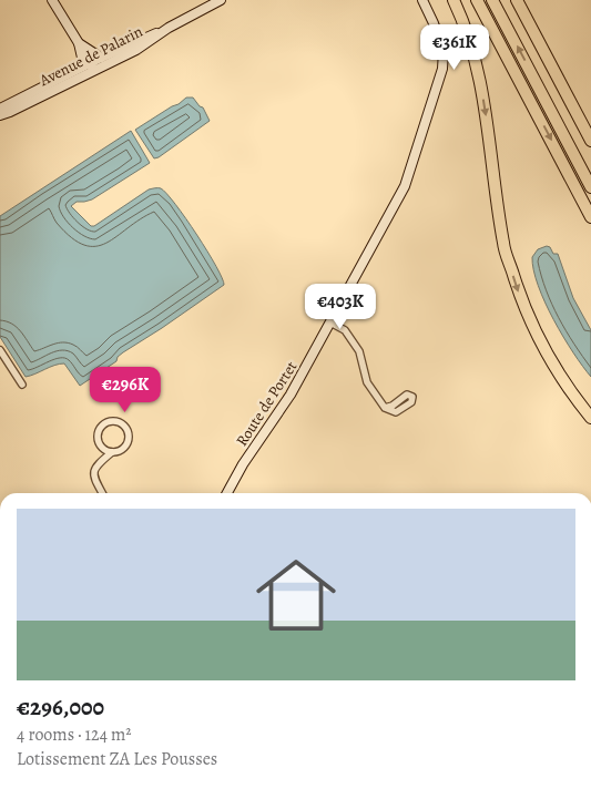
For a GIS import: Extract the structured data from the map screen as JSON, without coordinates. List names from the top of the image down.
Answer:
{
  "streets": {
    "street": ["Avenue de Palarin", "Route de Portet"]
  },
  "page": {
    "price": ["€361K", "€403K", "€296K"],
    "list": [
      {
        "name": "€296,000",
        "note": "4 rooms · 124 m² · Lotissement ZA Les Pousses"
      }
    ]
  }
}
